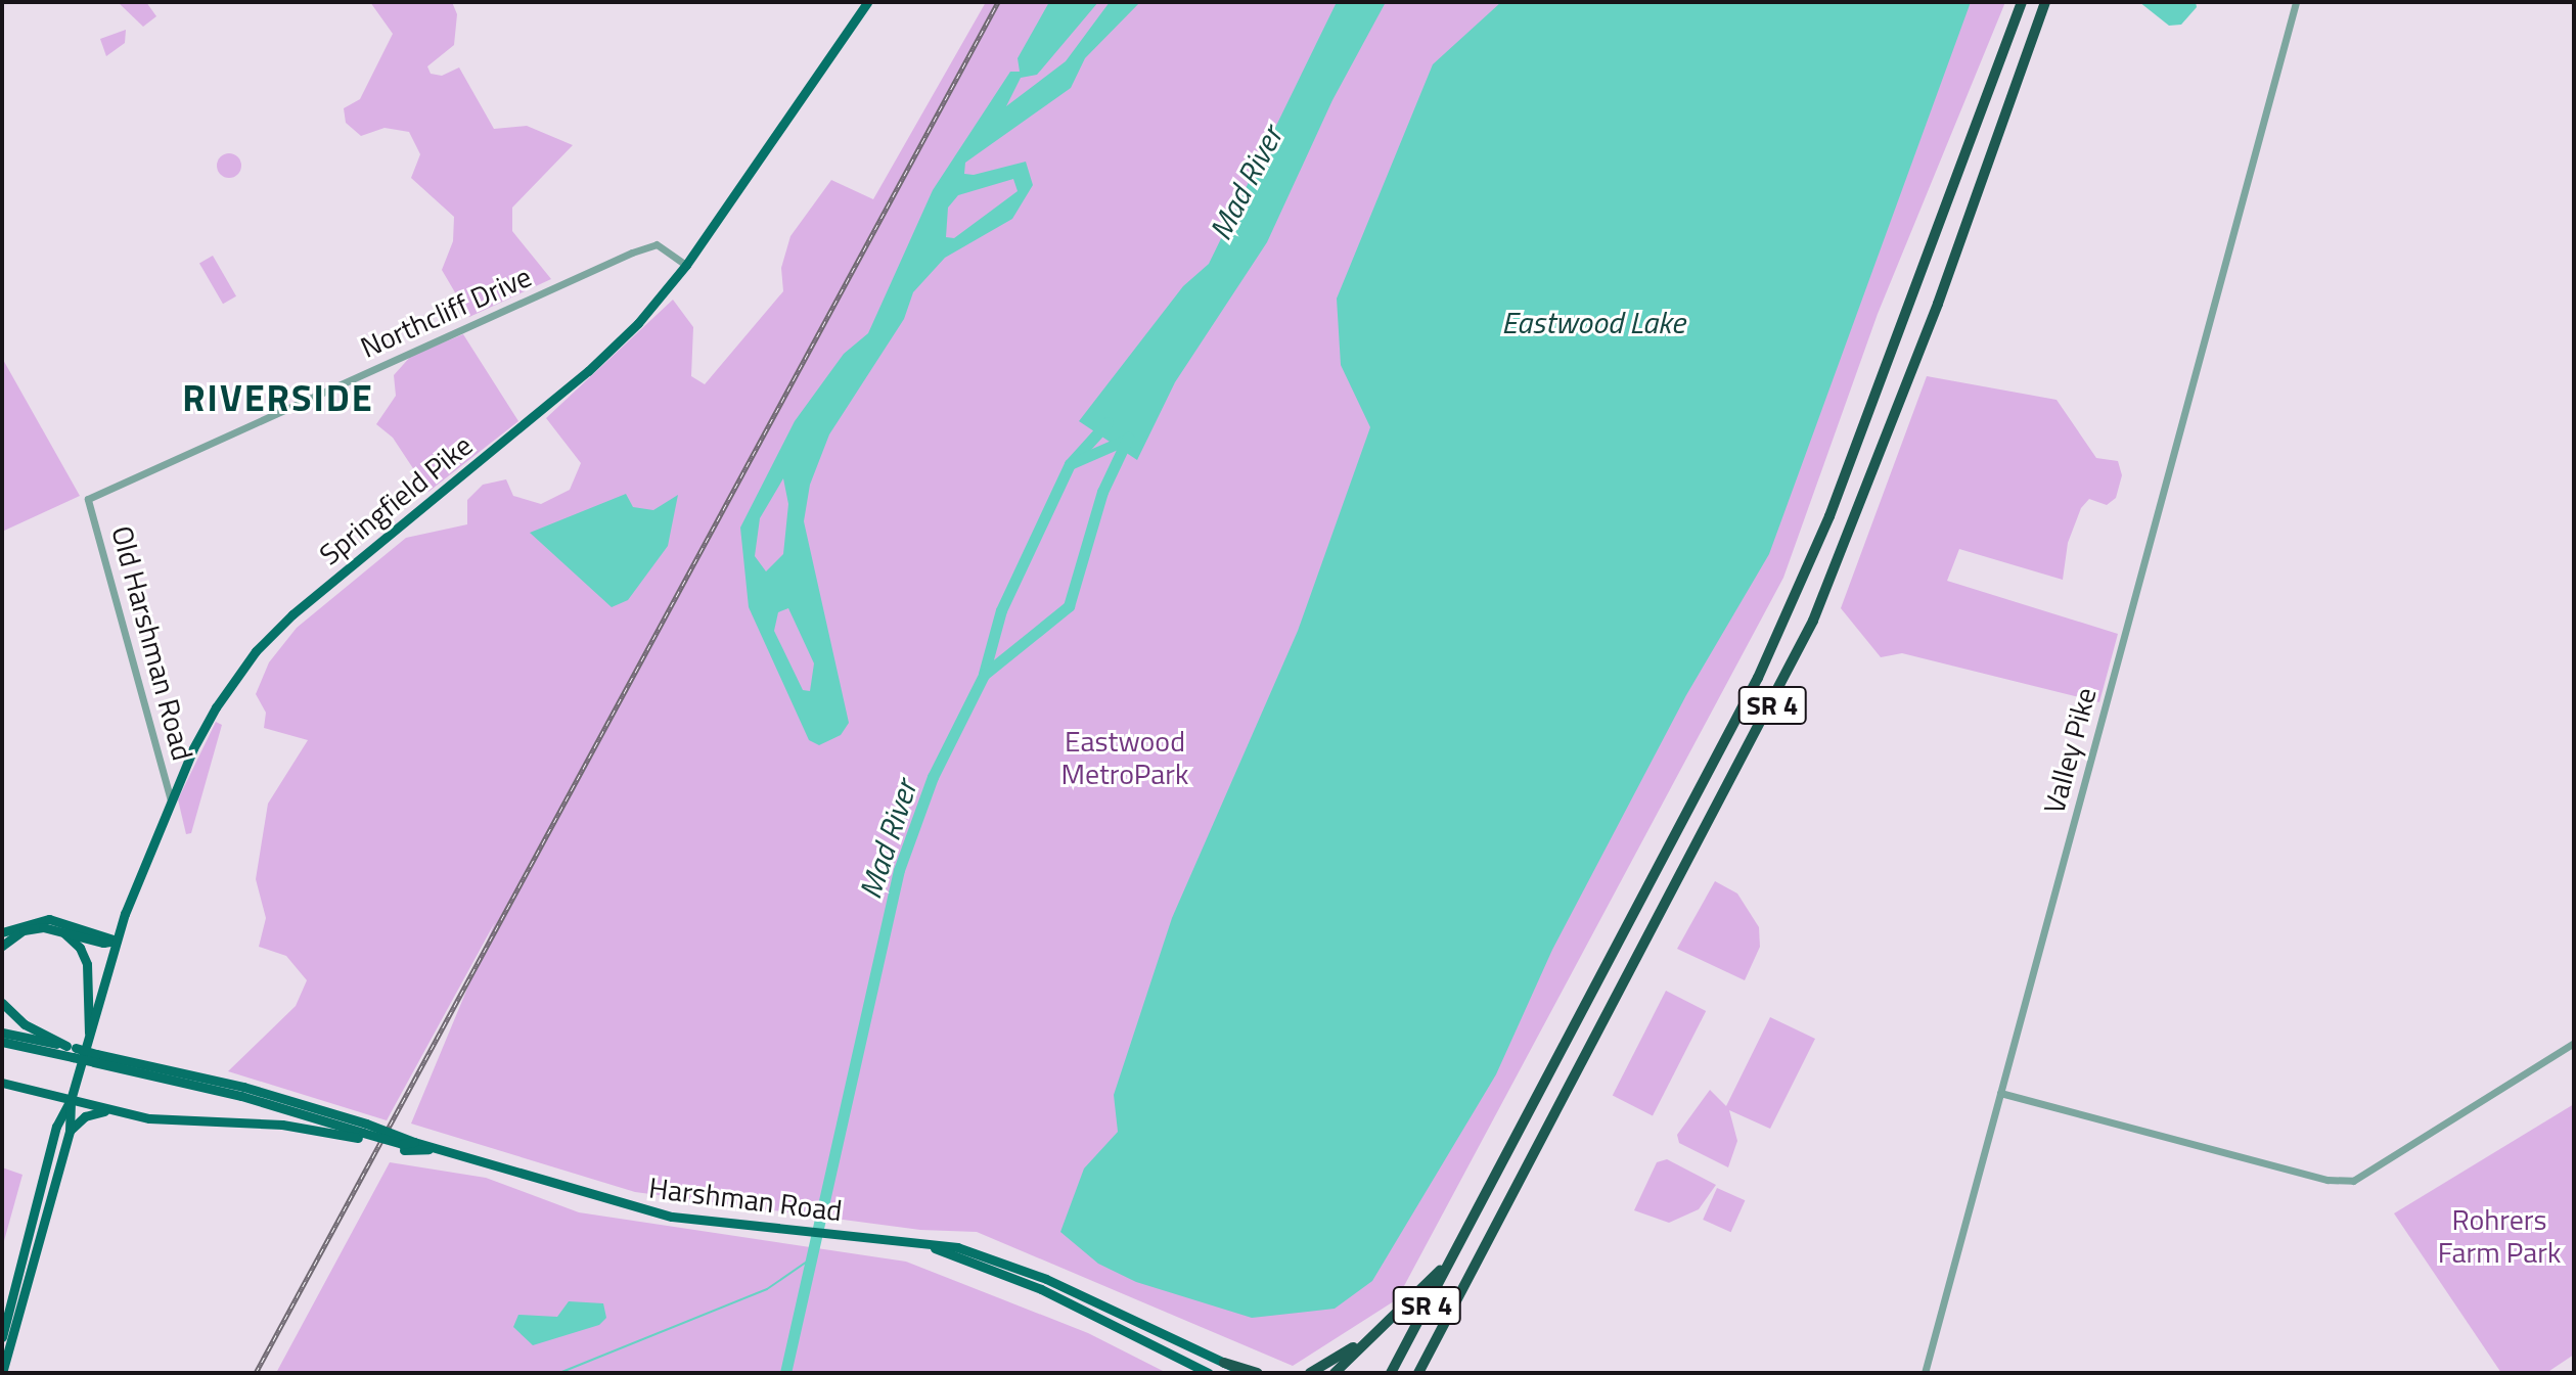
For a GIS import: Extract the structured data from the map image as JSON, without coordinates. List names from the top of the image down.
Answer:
{
  "streets": {
    "highway": ["SR 4"],
    "main road": ["Springfield Pike", "Harshman Road"],
    "street": ["Northcliff Drive", "Old Harshman Road", "Valley Pike"]
  },
  "crossings": [
    ["Northcliff Drive", "Springfield Pike"],
    ["Northcliff Drive", "Old Harshman Road"],
    ["Springfield Pike", "Old Harshman Road"]
  ],
  "districts": ["RIVERSIDE"],
  "water": ["Mad River", "Eastwood Lake"],
  "parks": ["Eastwood MetroPark", "Rohrers Farm Park"]
}
